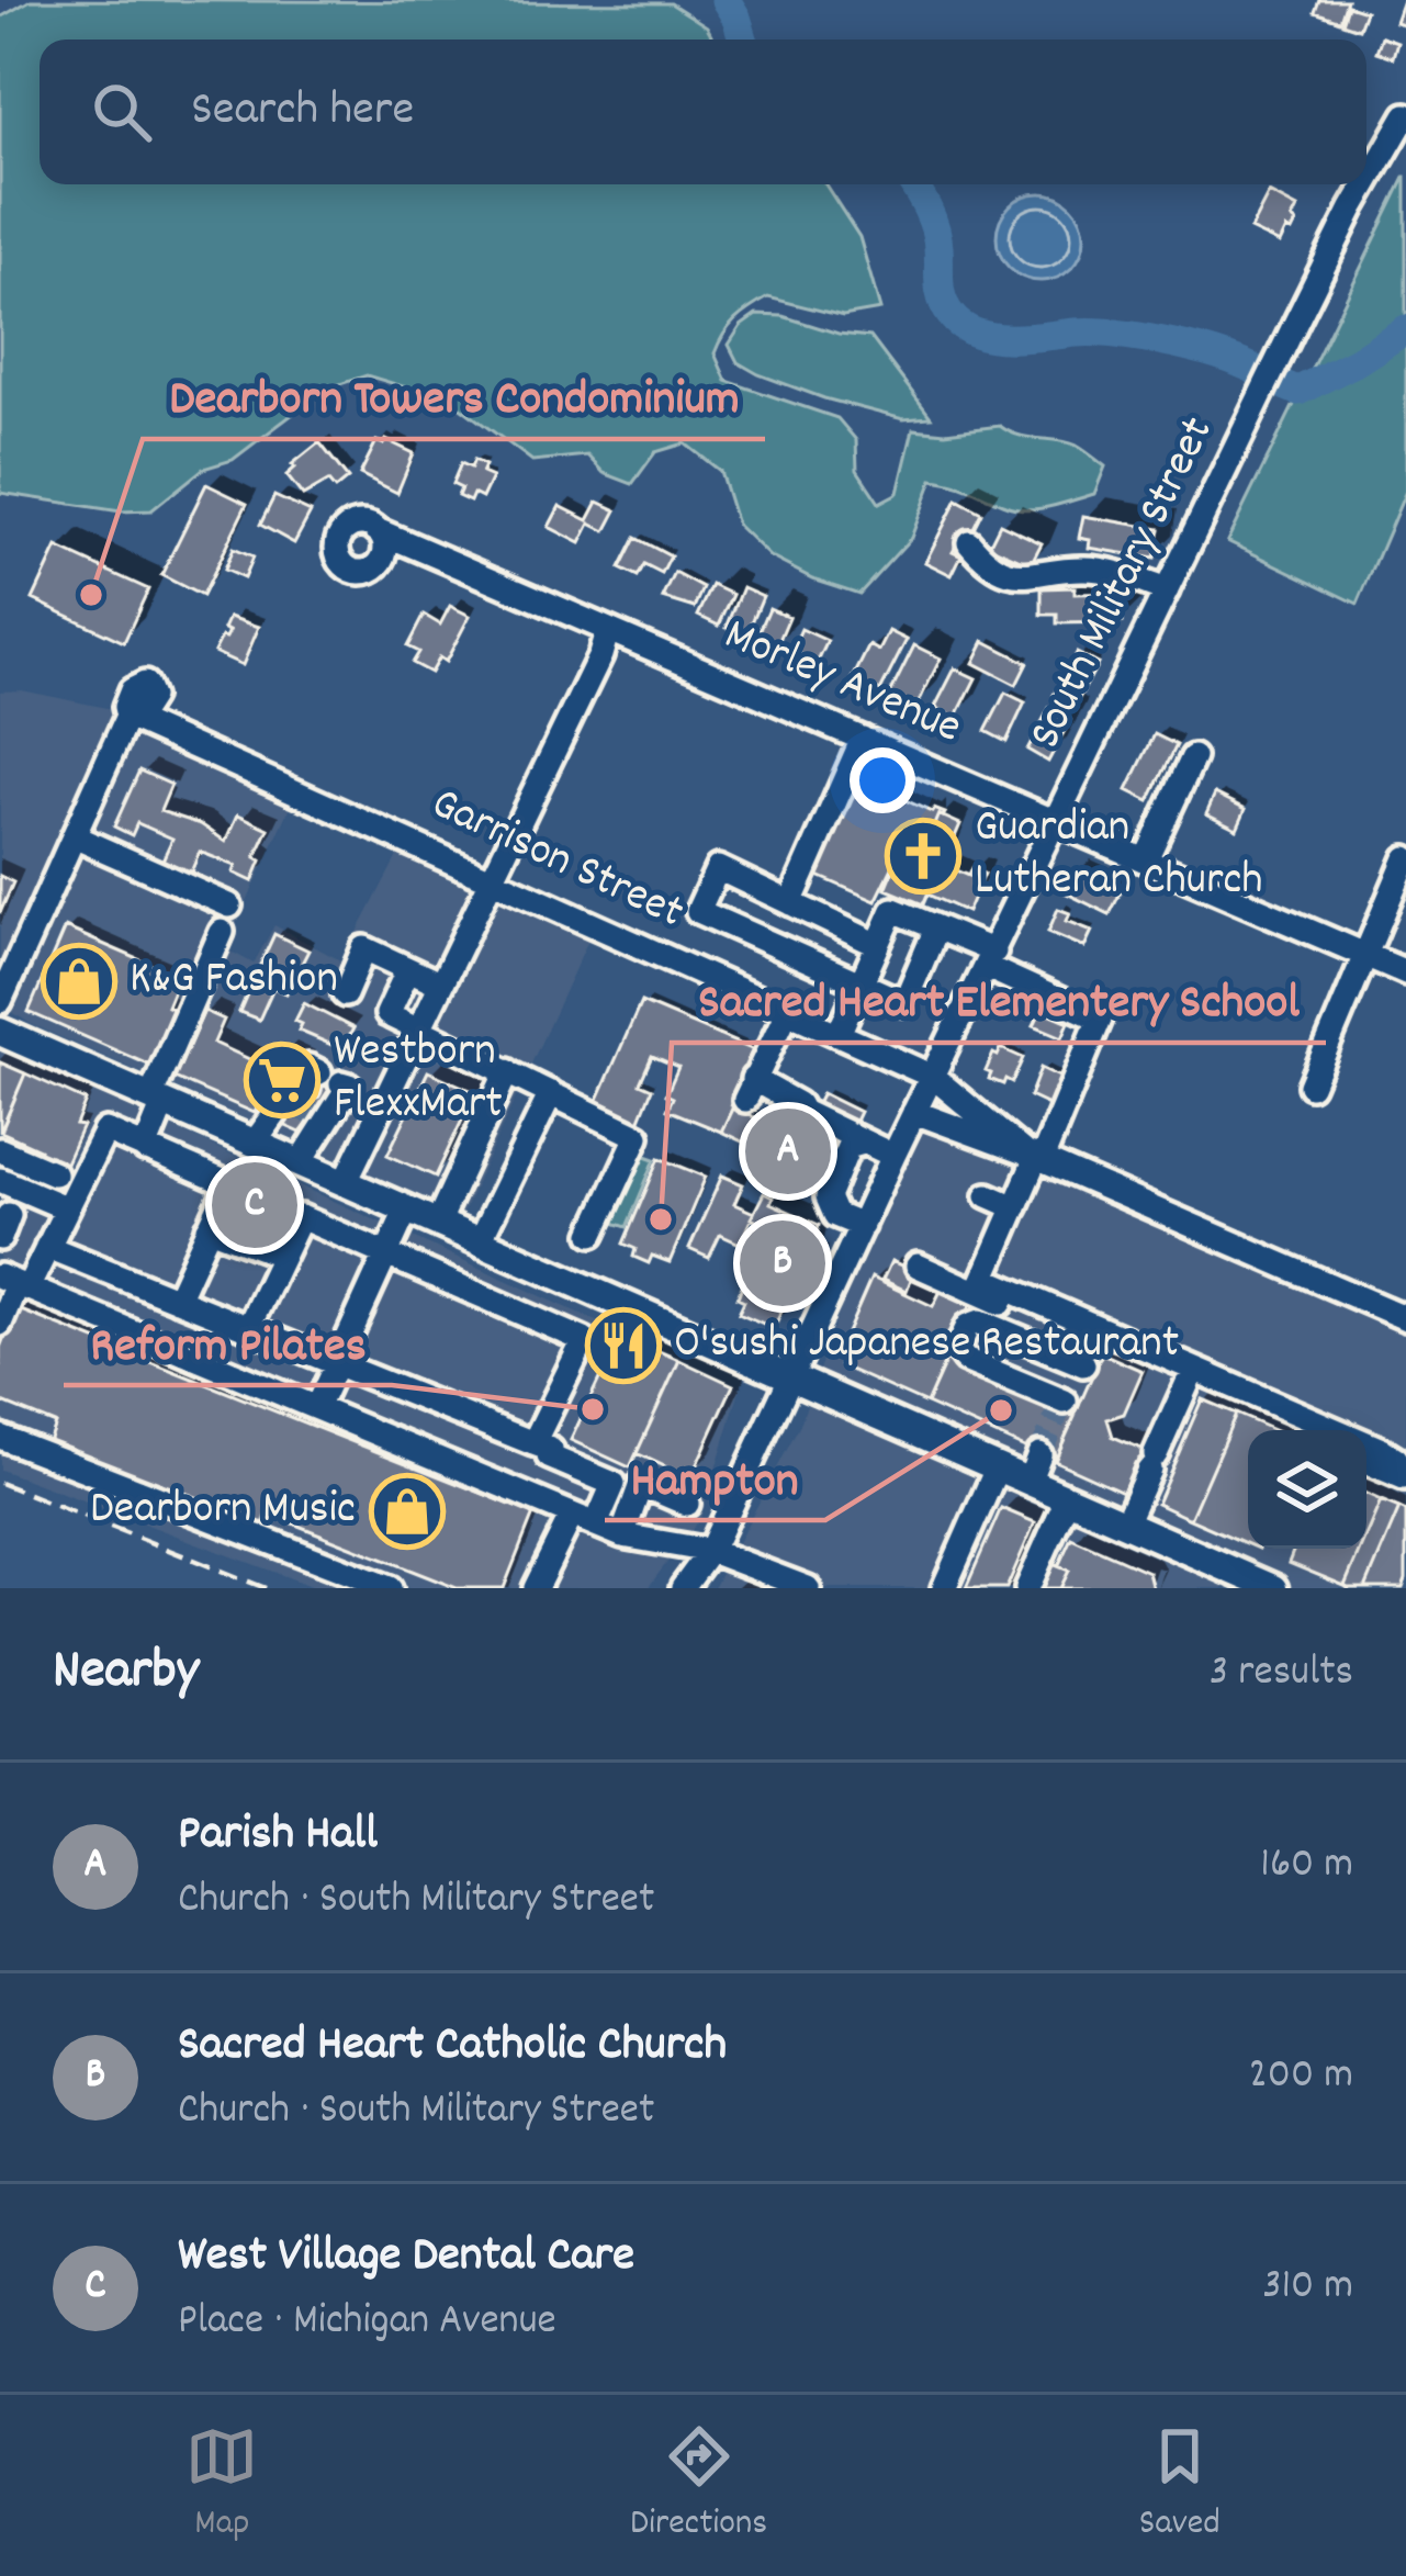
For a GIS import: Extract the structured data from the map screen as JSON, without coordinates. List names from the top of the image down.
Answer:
{
  "streets": {
    "street": ["South Military Street", "Morley Avenue", "Garrison Street"]
  },
  "crossings": [
    ["South Military Street", "Morley Avenue"],
    ["South Military Street", "Garrison Street"]
  ],
  "places": {
    "other": [
      "Dearborn Towers Condominium",
      "Sacred Heart Elementery School",
      "Reform Pilates",
      "Hampton"
    ],
    "church": ["Guardian Lutheran Church"],
    "shop": ["K&G Fashion", "Dearborn Music"],
    "supermarket": ["Westborn FlexxMart"],
    "restaurant": ["O'sushi Japanese Restaurant"]
  },
  "page": {
    "search": "Search here",
    "pins": ["A", "C", "B"],
    "heading": ["Nearby", "3 results"],
    "list": [
      {
        "mark": "A",
        "name": "Parish Hall",
        "note": "Church · South Military Street",
        "value": "160 m"
      },
      {
        "mark": "B",
        "name": "Sacred Heart Catholic Church",
        "note": "Church · South Military Street",
        "value": "200 m"
      },
      {
        "mark": "C",
        "name": "West Village Dental Care",
        "note": "Place · Michigan Avenue",
        "value": "310 m"
      }
    ],
    "nav": ["Map", "Directions", "Saved"]
  }
}
